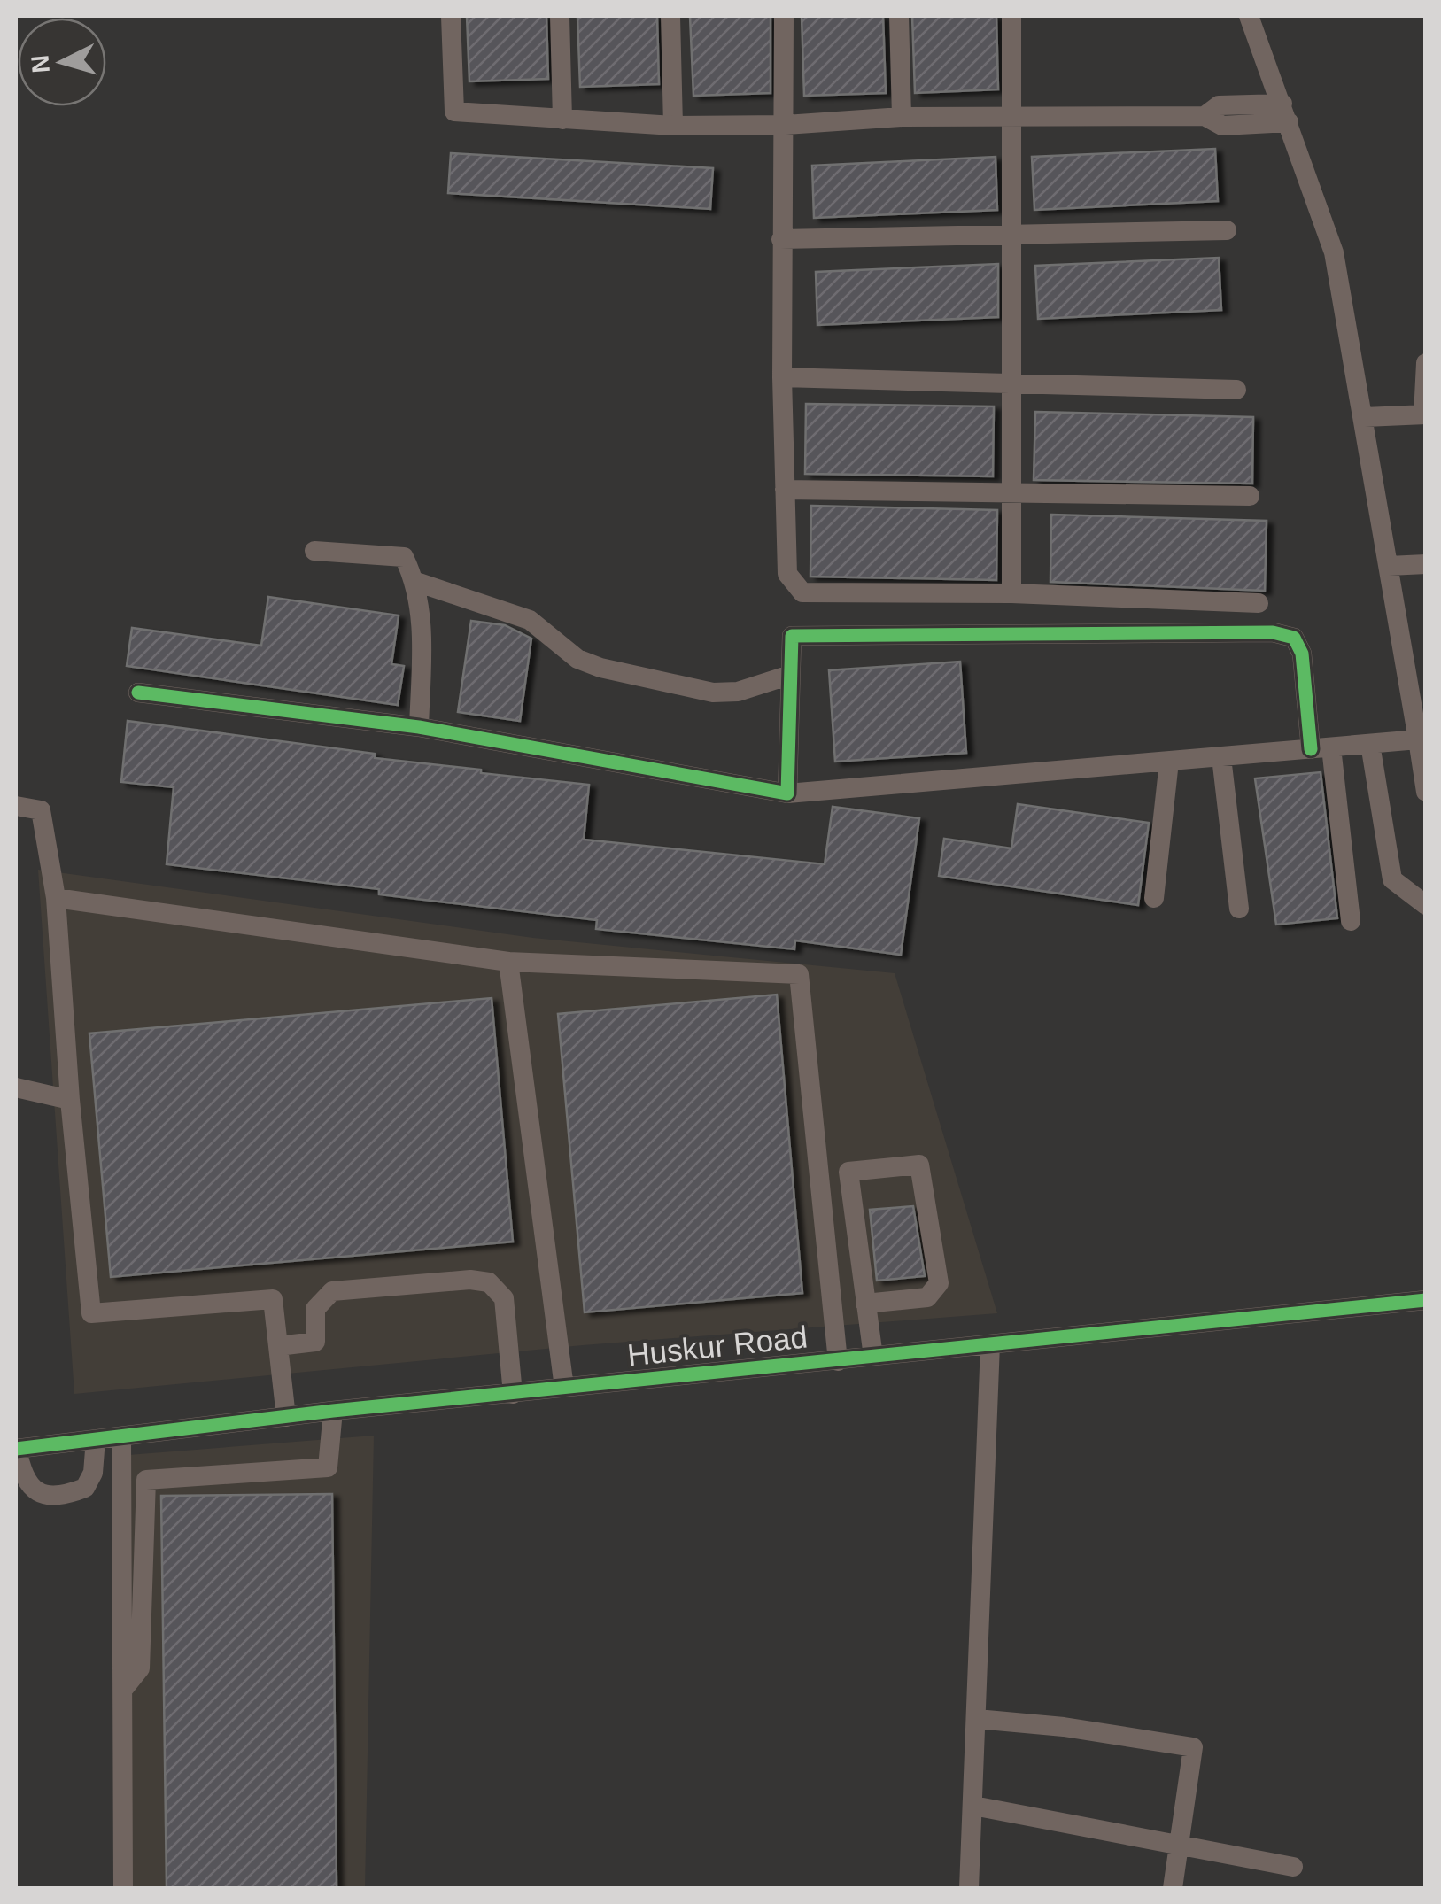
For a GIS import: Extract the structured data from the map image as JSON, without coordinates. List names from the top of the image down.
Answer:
{
  "streets": {
    "street": ["Huskur Road"]
  },
  "north": "left"
}
